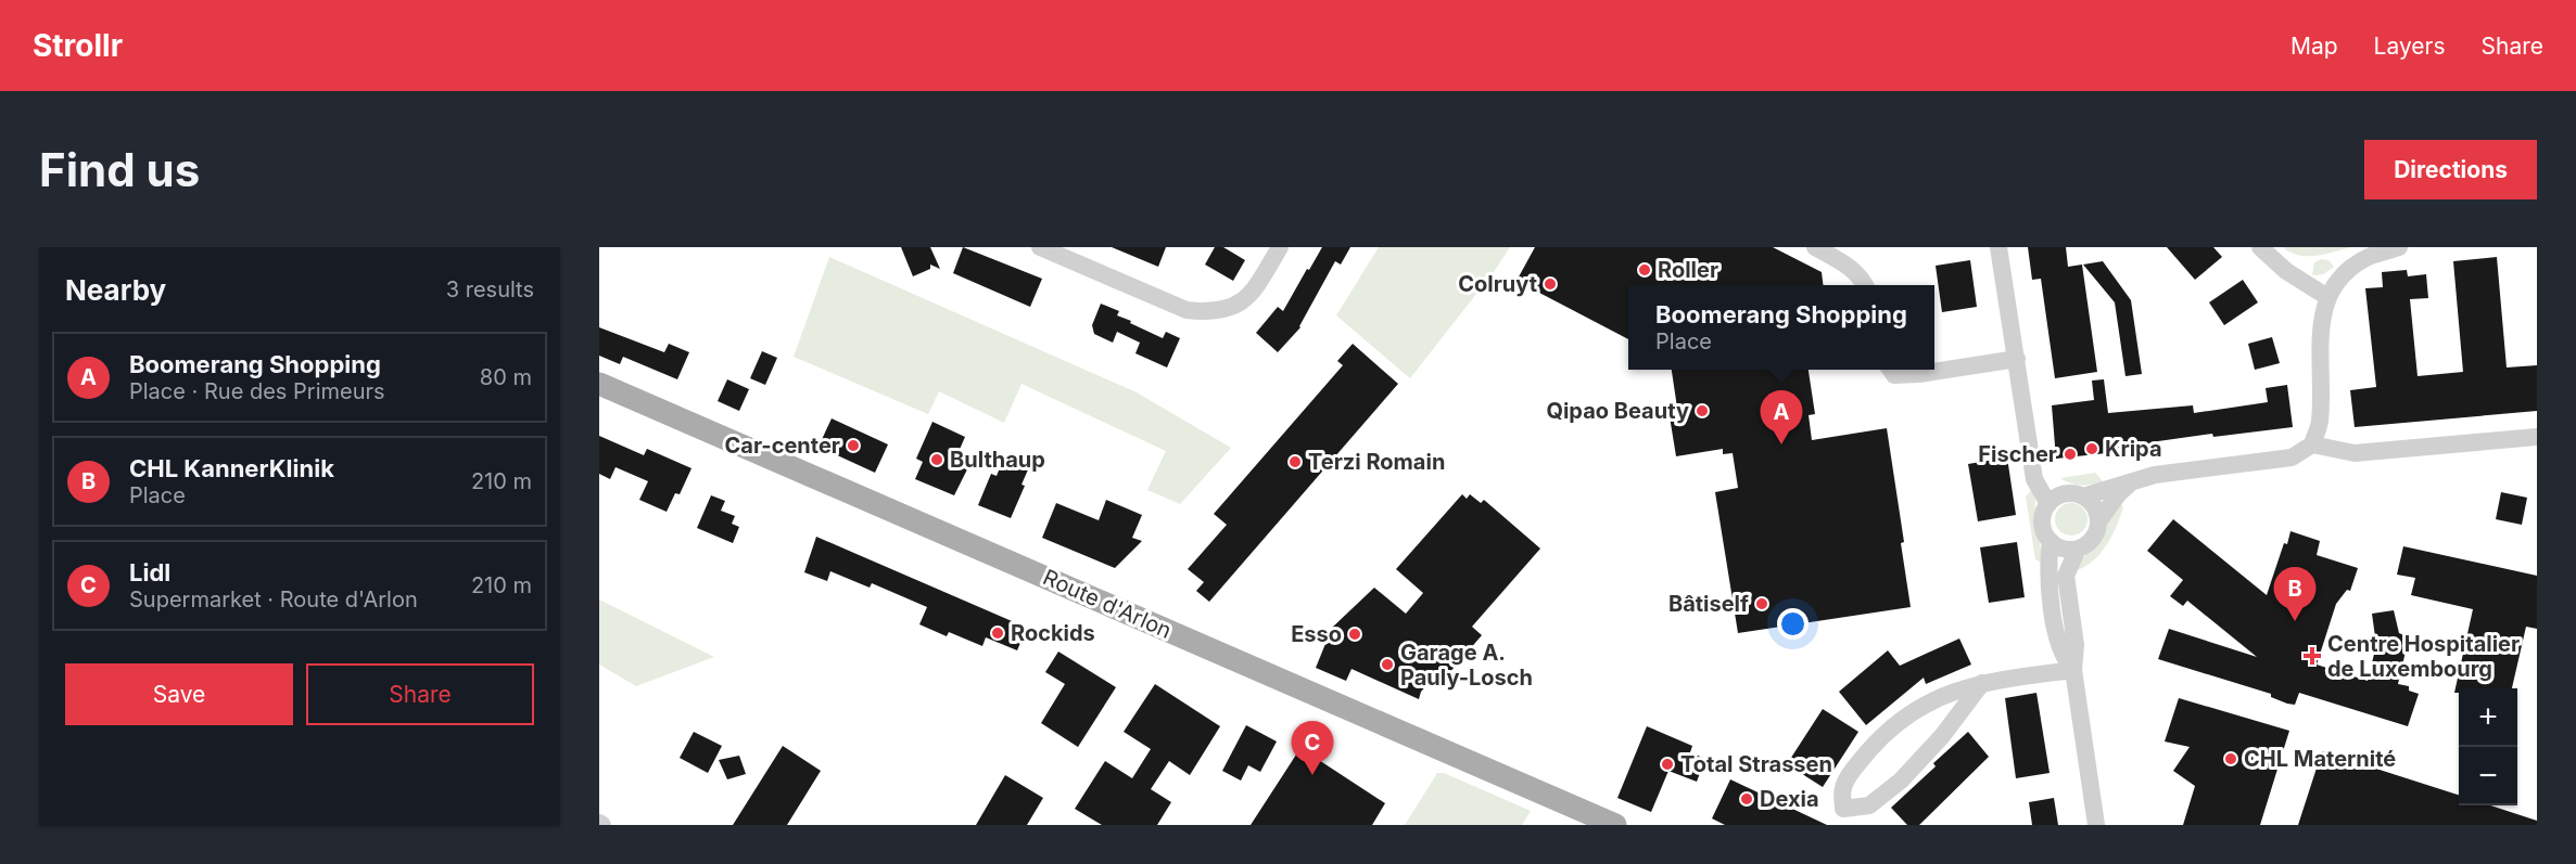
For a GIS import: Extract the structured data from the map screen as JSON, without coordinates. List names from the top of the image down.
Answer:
{
  "streets": {
    "main road": ["Route d'Arlon"]
  },
  "places": {
    "other": [
      "Roller",
      "Colruyt",
      "Qipao Beauty",
      "Car-center",
      "Kripa",
      "Fischer",
      "Bulthaup",
      "Terzi Romain",
      "Bâtiself",
      "Rockids",
      "Esso",
      "Garage A. Pauly-Losch",
      "CHL Maternité",
      "Total Strassen",
      "Dexia"
    ],
    "health": ["Centre Hospitalier de Luxembourg"]
  },
  "page": {
    "header": "Strollr",
    "nav": ["Map", "Layers", "Share"],
    "buttons": [
      "Directions",
      ["Save", "Share"]
    ],
    "title": "Find us",
    "heading": ["Nearby", "3 results"],
    "popup": ["Boomerang Shopping", "Place"],
    "list": [
      {
        "mark": "A",
        "name": "Boomerang Shopping",
        "note": "Place · Rue des Primeurs",
        "value": "80 m"
      },
      {
        "mark": "B",
        "name": "CHL KannerKlinik",
        "note": "Place",
        "value": "210 m"
      },
      {
        "mark": "C",
        "name": "Lidl",
        "note": "Supermarket · Route d'Arlon",
        "value": "210 m"
      }
    ],
    "pins": ["A", "B", "C"],
    "map_buttons": ["+", "−"]
  }
}
